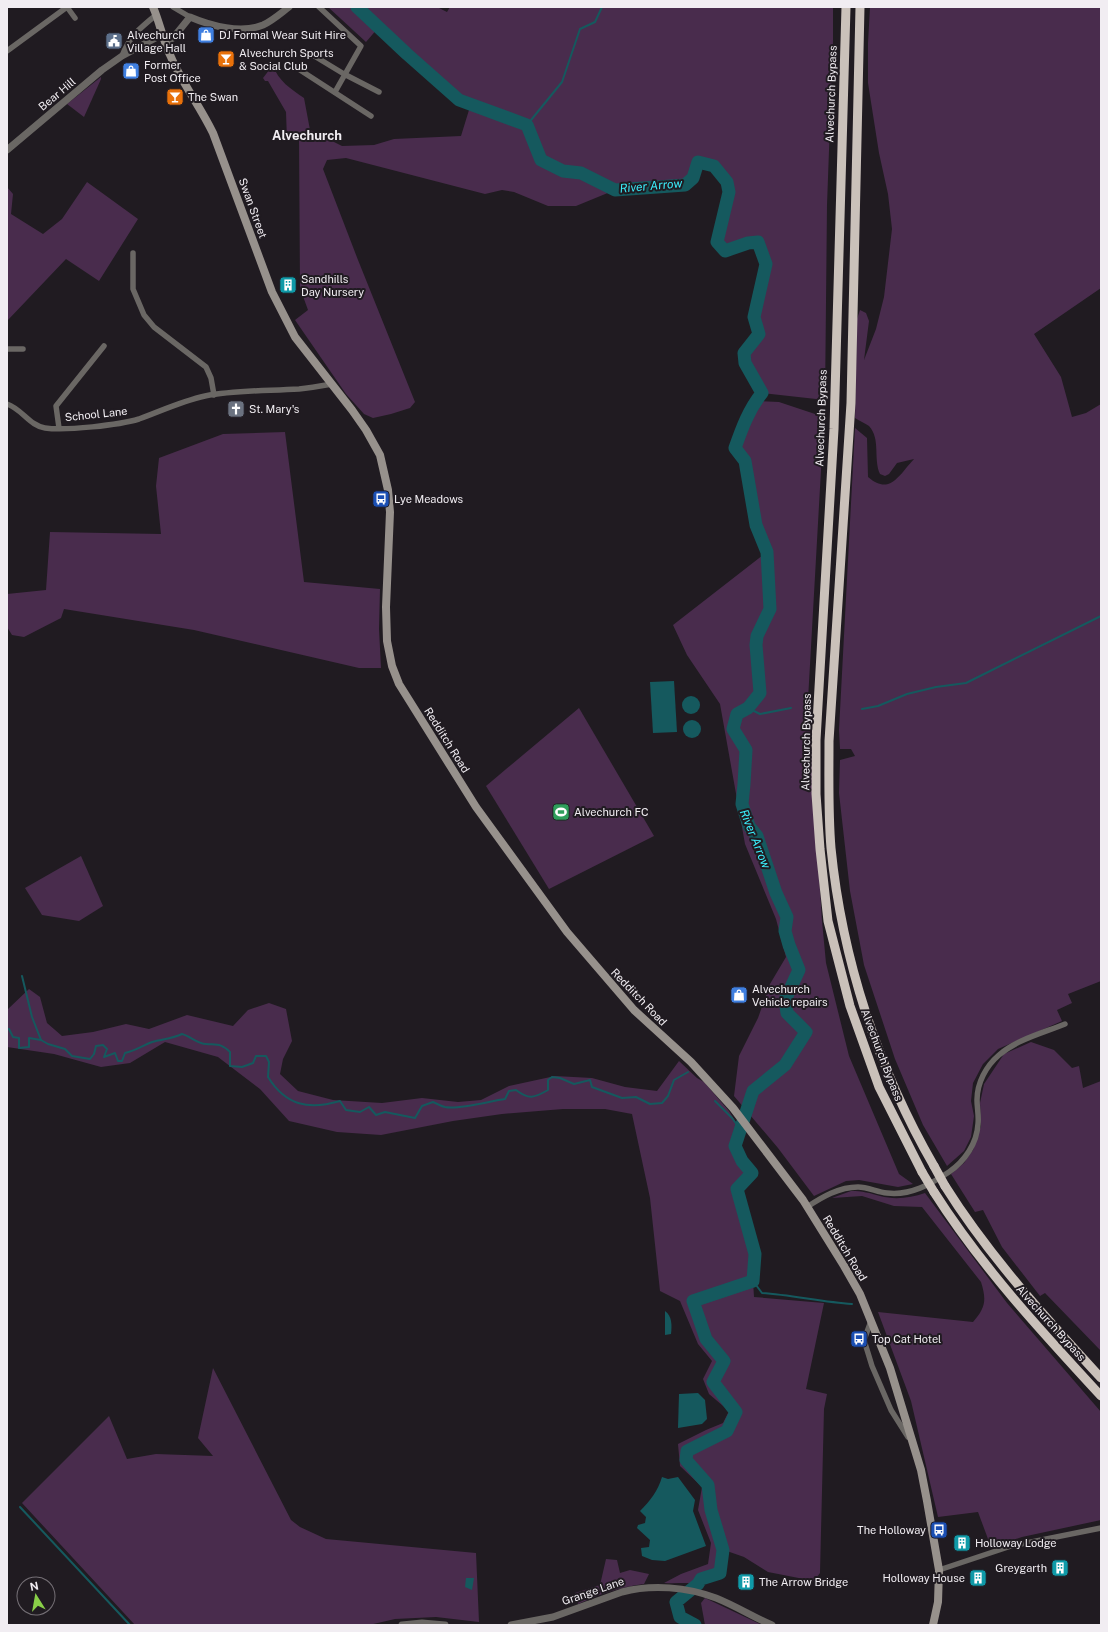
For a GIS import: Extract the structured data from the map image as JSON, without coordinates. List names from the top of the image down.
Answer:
{
  "streets": {
    "highway": ["Alvechurch Bypass"],
    "main road": ["Swan Street", "Redditch Road"],
    "street": ["Bear Hill", "School Lane", "Grange Lane"]
  },
  "crossings": [
    ["Bear Hill", "Swan Street"],
    ["Swan Street", "School Lane"],
    ["Swan Street", "Redditch Road"],
    ["School Lane", "Redditch Road"]
  ],
  "districts": ["Alvechurch"],
  "water": ["River Arrow"],
  "places": {
    "shop": ["DJ Formal Wear Suit Hire", "Former Post Office", "Alvechurch Vehicle repairs"],
    "public building": ["Alvechurch Village Hall"],
    "bar": ["Alvechurch Sports & Social Club", "The Swan"],
    "building": [
      "Sandhills Day Nursery",
      "Holloway Lodge",
      "Greygarth",
      "Holloway House",
      "The Arrow Bridge"
    ],
    "church": ["St. Mary's"],
    "bus stop": ["Lye Meadows", "Top Cat Hotel", "The Holloway"],
    "sports": ["Alvechurch FC"]
  },
  "north": "top"
}
